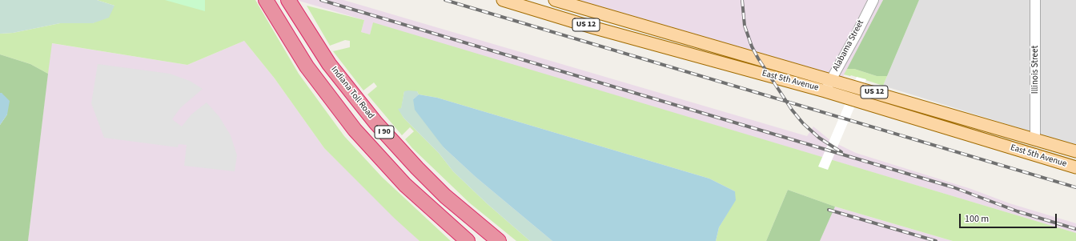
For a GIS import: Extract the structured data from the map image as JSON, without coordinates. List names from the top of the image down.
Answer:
{
  "streets": {
    "highway": ["Indiana Toll Road", "I 90"],
    "main road": ["US 12", "East 5th Avenue"],
    "street": ["Alabama Street", "Illinois Street"]
  },
  "crossings": [
    ["Alabama Street", "East 5th Avenue"],
    ["Illinois Street", "East 5th Avenue"]
  ],
  "scale_bar": "100 m"
}
